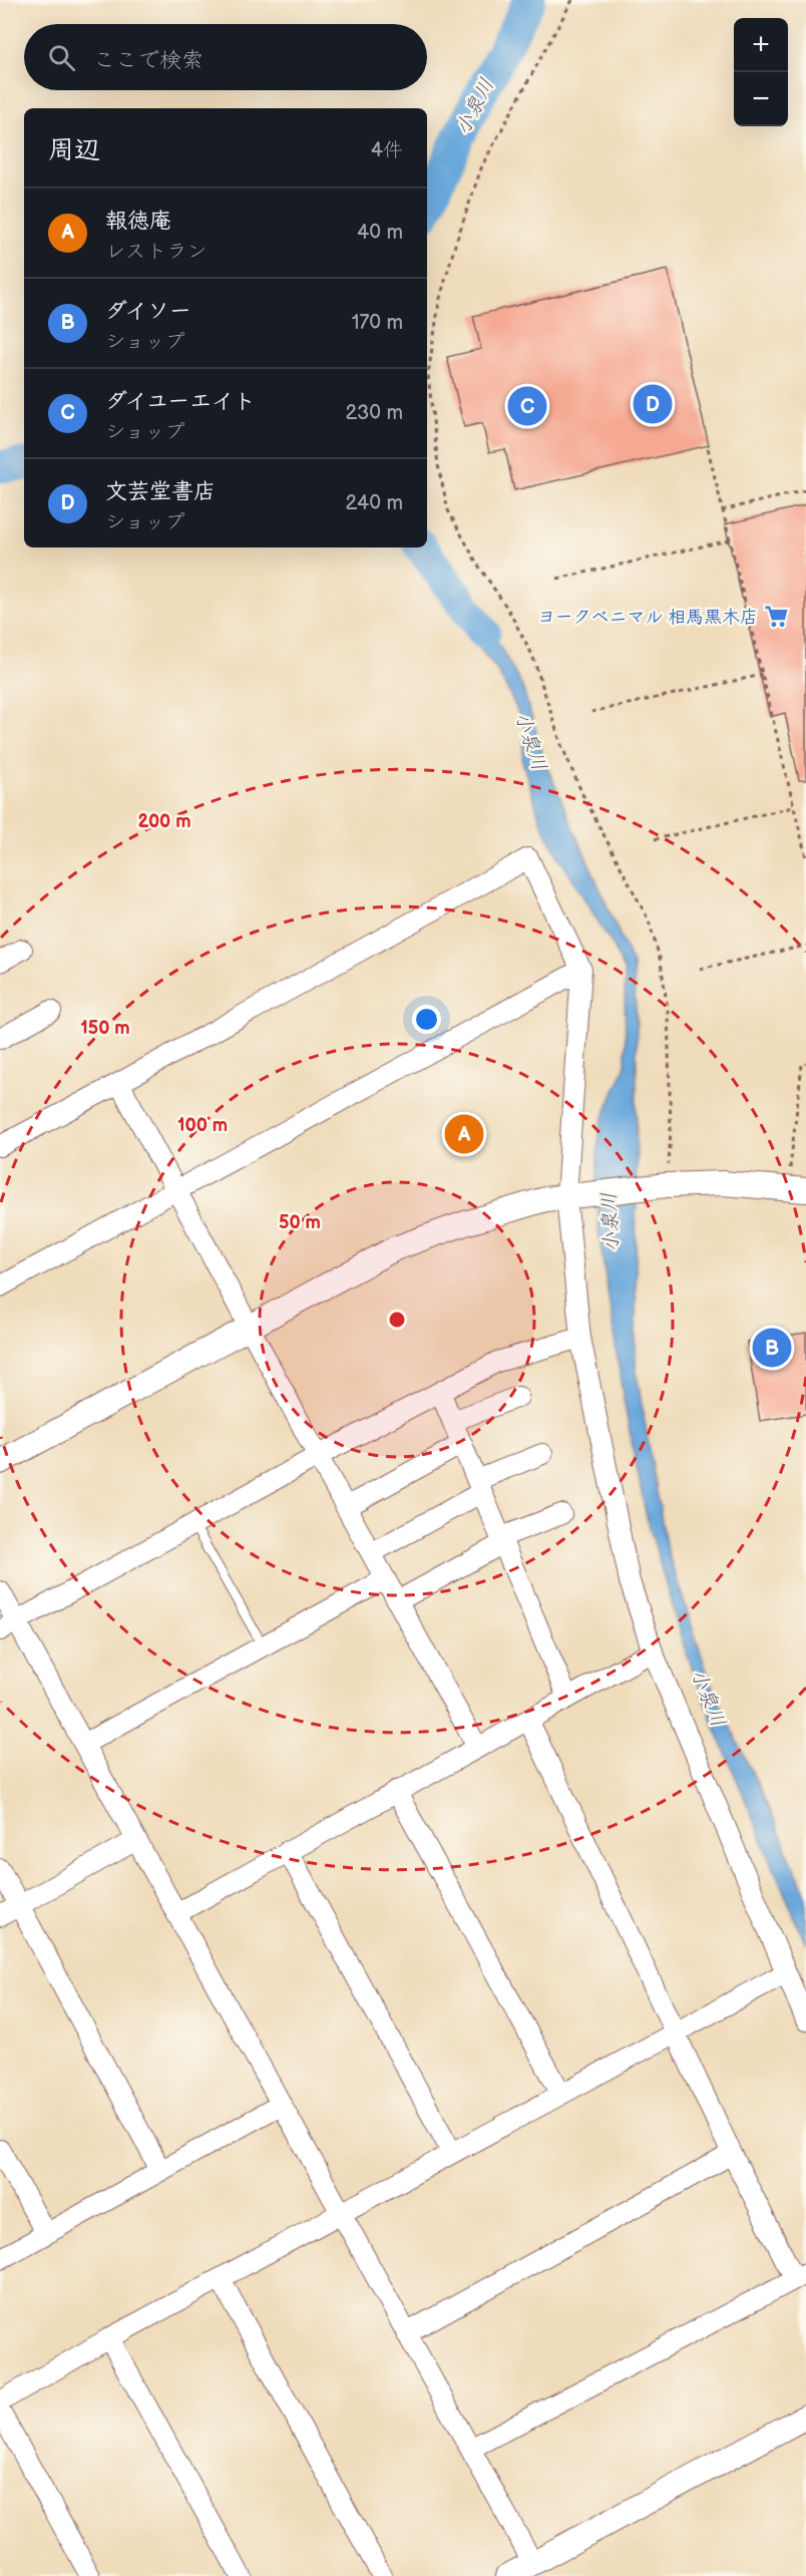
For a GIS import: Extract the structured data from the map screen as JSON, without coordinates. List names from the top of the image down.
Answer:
{
  "water": ["小泉川"],
  "places": {
    "supermarket": ["ヨークベニマル 相馬黒木店"]
  },
  "page": {
    "map_buttons": ["+", "−"],
    "search": "ここで検索",
    "heading": ["周辺", "4件"],
    "list": [
      {
        "mark": "A",
        "name": "報徳庵",
        "note": "レストラン",
        "value": "40 m"
      },
      {
        "mark": "B",
        "name": "ダイソー",
        "note": "ショップ",
        "value": "170 m"
      },
      {
        "mark": "C",
        "name": "ダイユーエイト",
        "note": "ショップ",
        "value": "230 m"
      },
      {
        "mark": "D",
        "name": "文芸堂書店",
        "note": "ショップ",
        "value": "240 m"
      }
    ],
    "pins": [
      "D",
      "C",
      "A",
      "B"
    ]
  },
  "rings": [
    "200 m",
    "150 m",
    "100 m",
    "50 m"
  ]
}
